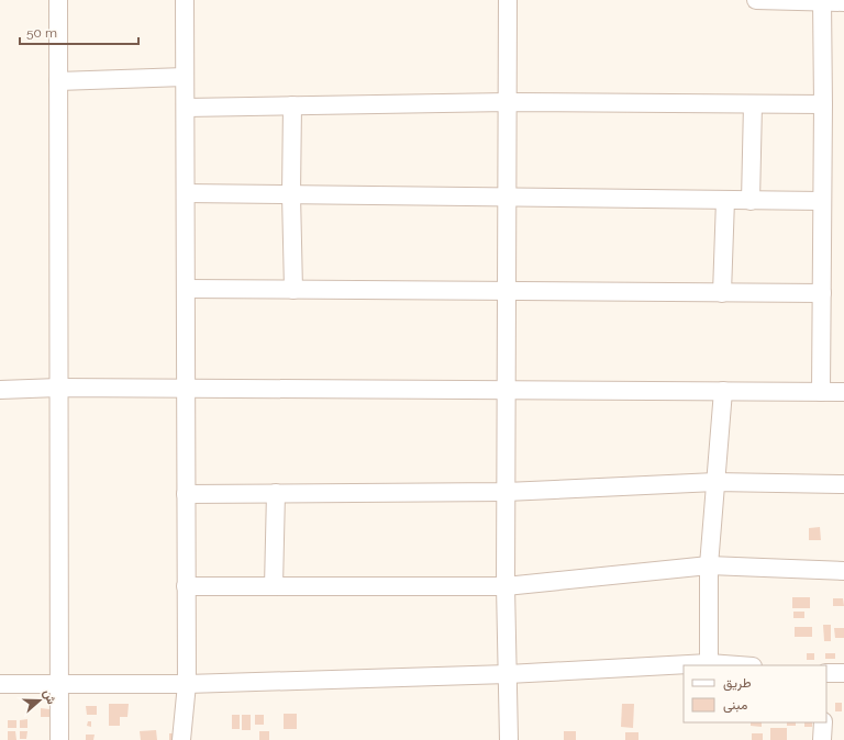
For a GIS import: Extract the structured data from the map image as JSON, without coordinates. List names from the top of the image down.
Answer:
{
  "legend": ["طريق", "مبنى"],
  "scale_bar": "50 m",
  "north": "right"
}
